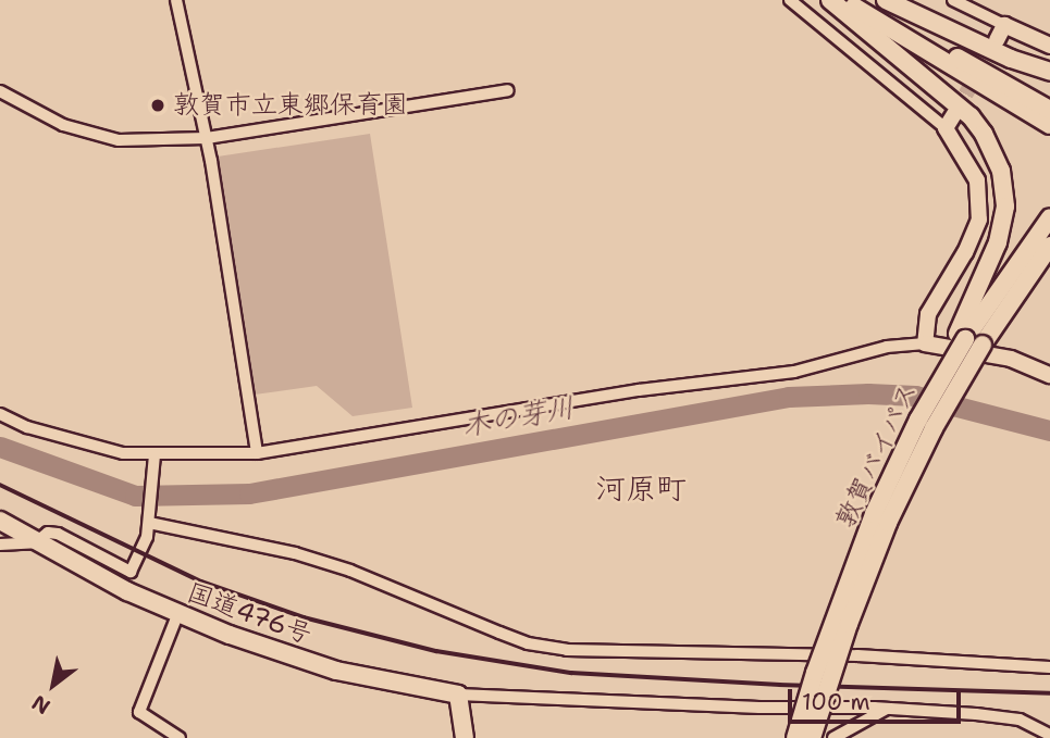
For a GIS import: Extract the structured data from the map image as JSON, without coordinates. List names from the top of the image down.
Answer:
{
  "streets": {
    "highway": ["敦賀バイパス", "国道476号"]
  },
  "districts": ["河原町"],
  "water": ["木の芽川"],
  "places": ["敦賀市立東郷保育園"],
  "scale_bar": "100 m",
  "north": "bottom left"
}
